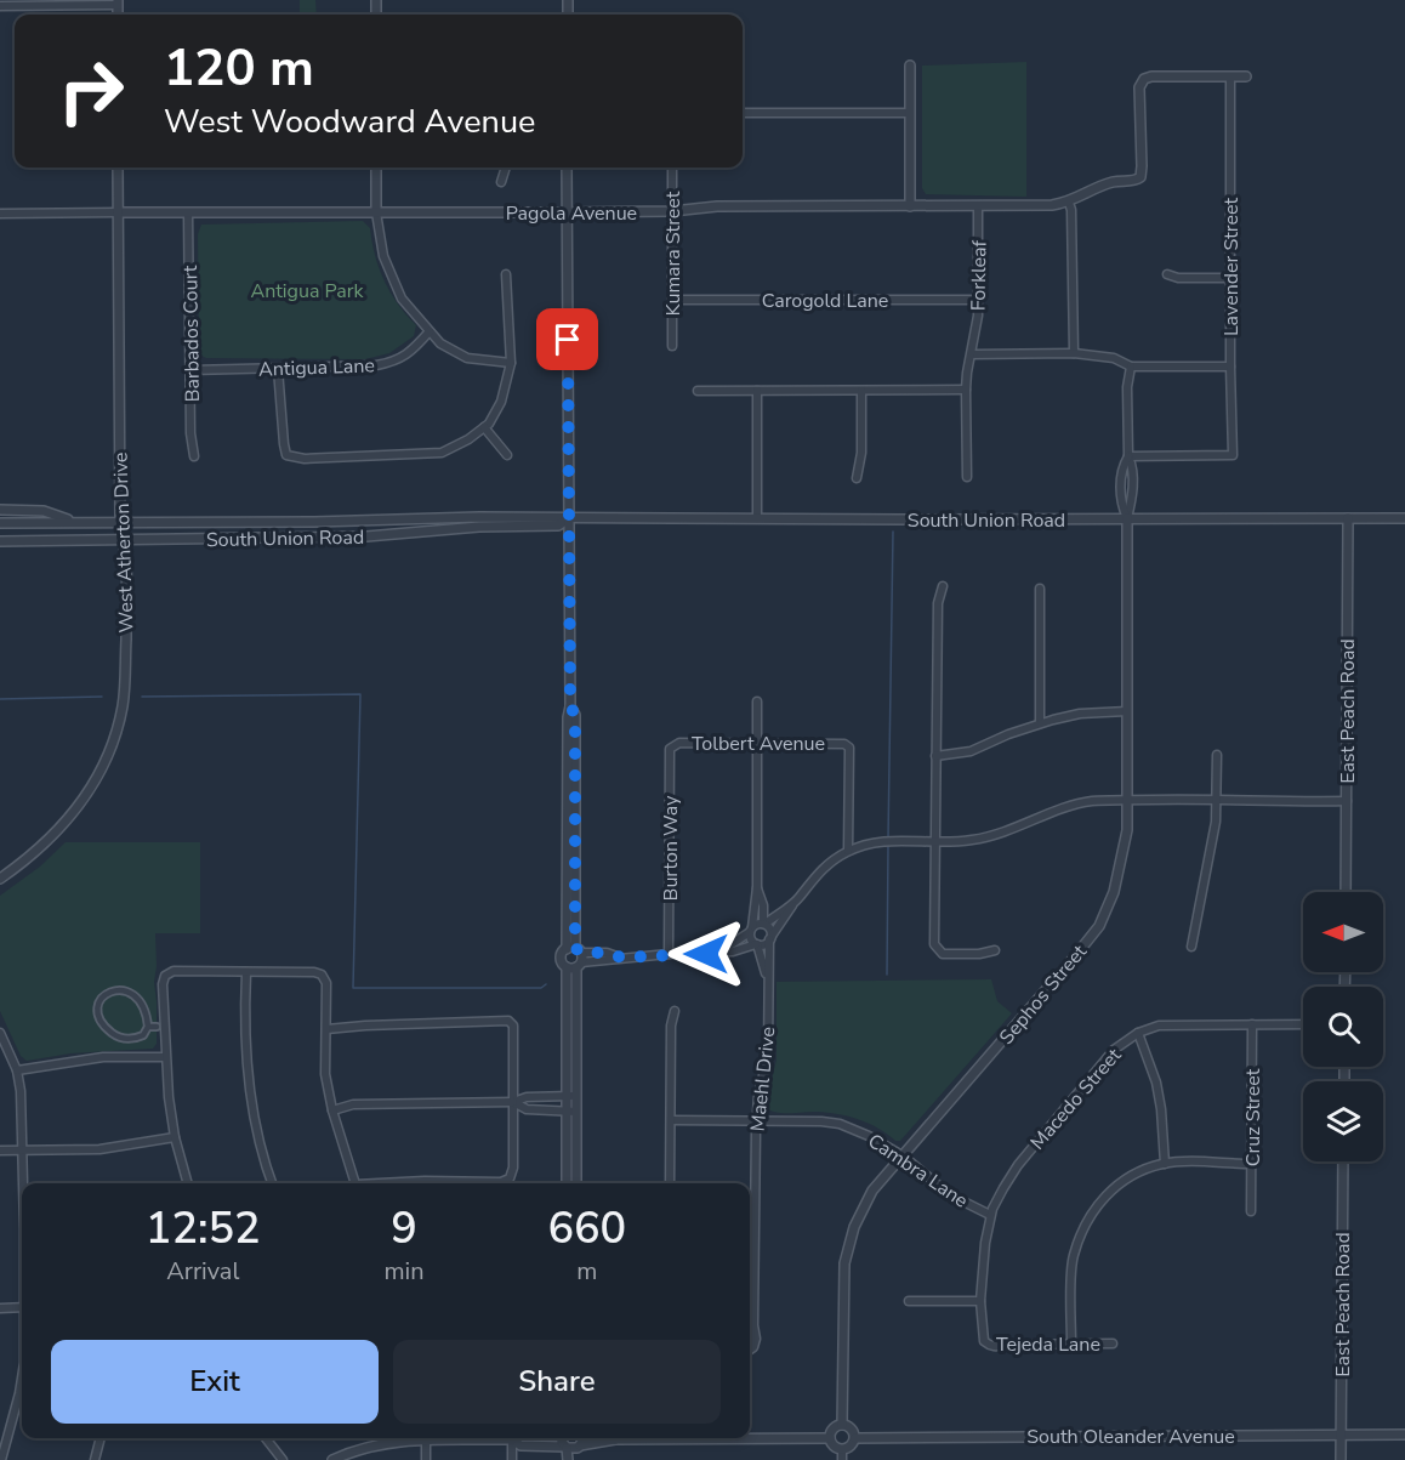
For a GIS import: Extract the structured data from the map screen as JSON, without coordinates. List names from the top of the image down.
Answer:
{
  "streets": {
    "street": [
      "Pagola Avenue",
      "Kumara Street",
      "Lavender Street",
      "Forkleaf",
      "Carogold Lane",
      "Barbados Court",
      "Antigua Lane",
      "South Union Road",
      "West Atherton Drive",
      "East Peach Road",
      "Tolbert Avenue",
      "Burton Way",
      "Sephos Street",
      "Maehl Drive",
      "Macedo Street",
      "Cruz Street",
      "Cambra Lane",
      "Tejeda Lane",
      "South Oleander Avenue"
    ]
  },
  "crossings": [
    ["Pagola Avenue", "Kumara Street"],
    ["Pagola Avenue", "Forkleaf"],
    ["Pagola Avenue", "Barbados Court"],
    ["Pagola Avenue", "West Atherton Drive"],
    ["Kumara Street", "Carogold Lane"],
    ["Forkleaf", "Carogold Lane"],
    ["Barbados Court", "Antigua Lane"],
    ["South Union Road", "West Atherton Drive"],
    ["South Union Road", "East Peach Road"],
    ["South Union Road", "Sephos Street"],
    ["East Peach Road", "South Oleander Avenue"],
    ["Tolbert Avenue", "Burton Way"],
    ["Sephos Street", "Cambra Lane"],
    ["Sephos Street", "South Oleander Avenue"],
    ["Maehl Drive", "Cambra Lane"],
    ["Macedo Street", "Cruz Street"],
    ["Macedo Street", "Cambra Lane"],
    ["Macedo Street", "Tejeda Lane"]
  ],
  "parks": ["Antigua Park"],
  "north": "left",
  "page": {
    "turn": ["120 m", "West Woodward Avenue"],
    "eta": [
      "12:52",
      "Arrival",
      "9",
      "min",
      "660",
      "m"
    ],
    "buttons": ["Exit", "Share"]
  }
}
